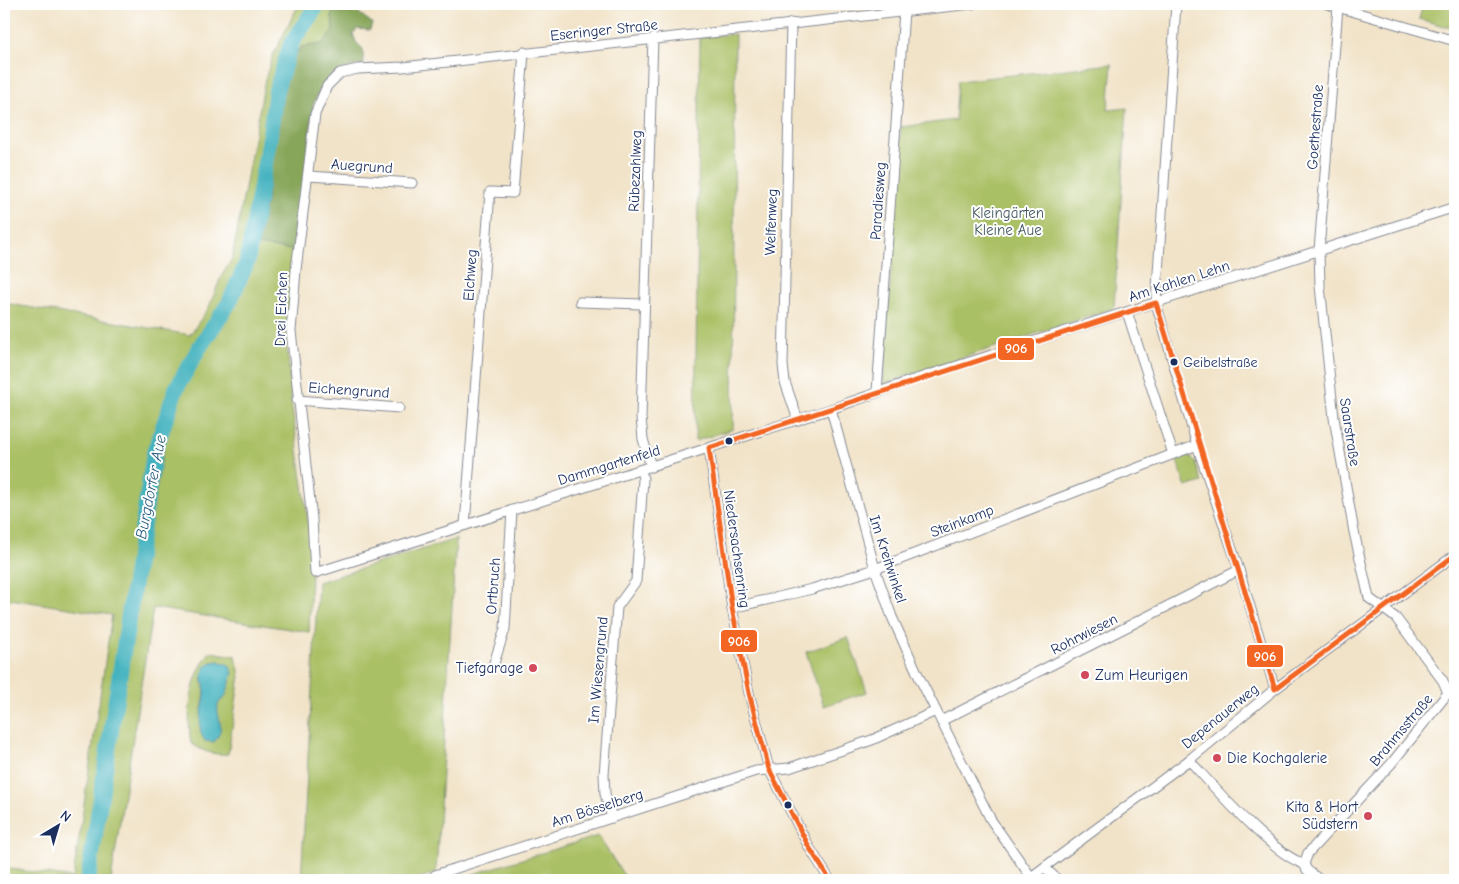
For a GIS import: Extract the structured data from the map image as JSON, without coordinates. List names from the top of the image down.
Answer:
{
  "streets": {
    "street": [
      "Eseringer Straße",
      "Goethestraße",
      "Auegrund",
      "Rübezahlweg",
      "Paradiesweg",
      "Welfenweg",
      "Elchweg",
      "Am Kahlen Lehn",
      "Drei Eichen",
      "Eichengrund",
      "Saarstraße",
      "Dammgartenfeld",
      "Steinkamp",
      "Niedersachsenring",
      "Im Kreitwinkel",
      "Ortbruch",
      "Rohrwiesen",
      "Im Wiesengrund",
      "Depenauerweg",
      "Brahmsstraße",
      "Am Bösselberg"
    ]
  },
  "crossings": [
    ["Eseringer Straße", "Rübezahlweg"],
    ["Eseringer Straße", "Paradiesweg"],
    ["Eseringer Straße", "Welfenweg"],
    ["Eseringer Straße", "Elchweg"],
    ["Eseringer Straße", "Drei Eichen"],
    ["Goethestraße", "Am Kahlen Lehn"],
    ["Goethestraße", "Saarstraße"],
    ["Auegrund", "Drei Eichen"],
    ["Rübezahlweg", "Dammgartenfeld"],
    ["Paradiesweg", "Dammgartenfeld"],
    ["Welfenweg", "Dammgartenfeld"],
    ["Elchweg", "Dammgartenfeld"],
    ["Am Kahlen Lehn", "Saarstraße"],
    ["Am Kahlen Lehn", "Dammgartenfeld"],
    ["Drei Eichen", "Eichengrund"],
    ["Drei Eichen", "Dammgartenfeld"],
    ["Saarstraße", "Depenauerweg"],
    ["Saarstraße", "Brahmsstraße"],
    ["Dammgartenfeld", "Niedersachsenring"],
    ["Dammgartenfeld", "Im Kreitwinkel"],
    ["Dammgartenfeld", "Ortbruch"],
    ["Dammgartenfeld", "Im Wiesengrund"],
    ["Steinkamp", "Niedersachsenring"],
    ["Steinkamp", "Im Kreitwinkel"],
    ["Niedersachsenring", "Am Bösselberg"],
    ["Im Kreitwinkel", "Rohrwiesen"],
    ["Im Kreitwinkel", "Depenauerweg"],
    ["Im Wiesengrund", "Am Bösselberg"],
    ["Depenauerweg", "Brahmsstraße"]
  ],
  "water": ["Burgdorfer Aue"],
  "parks": ["Kleingärten Kleine Aue"],
  "places": [
    "Geibelstraße",
    "Tiefgarage",
    "Zum Heurigen",
    "Die Kochgalerie",
    "Kita & Hort Südstern"
  ],
  "lines": ["transit line 906"],
  "north": "top right"
}
